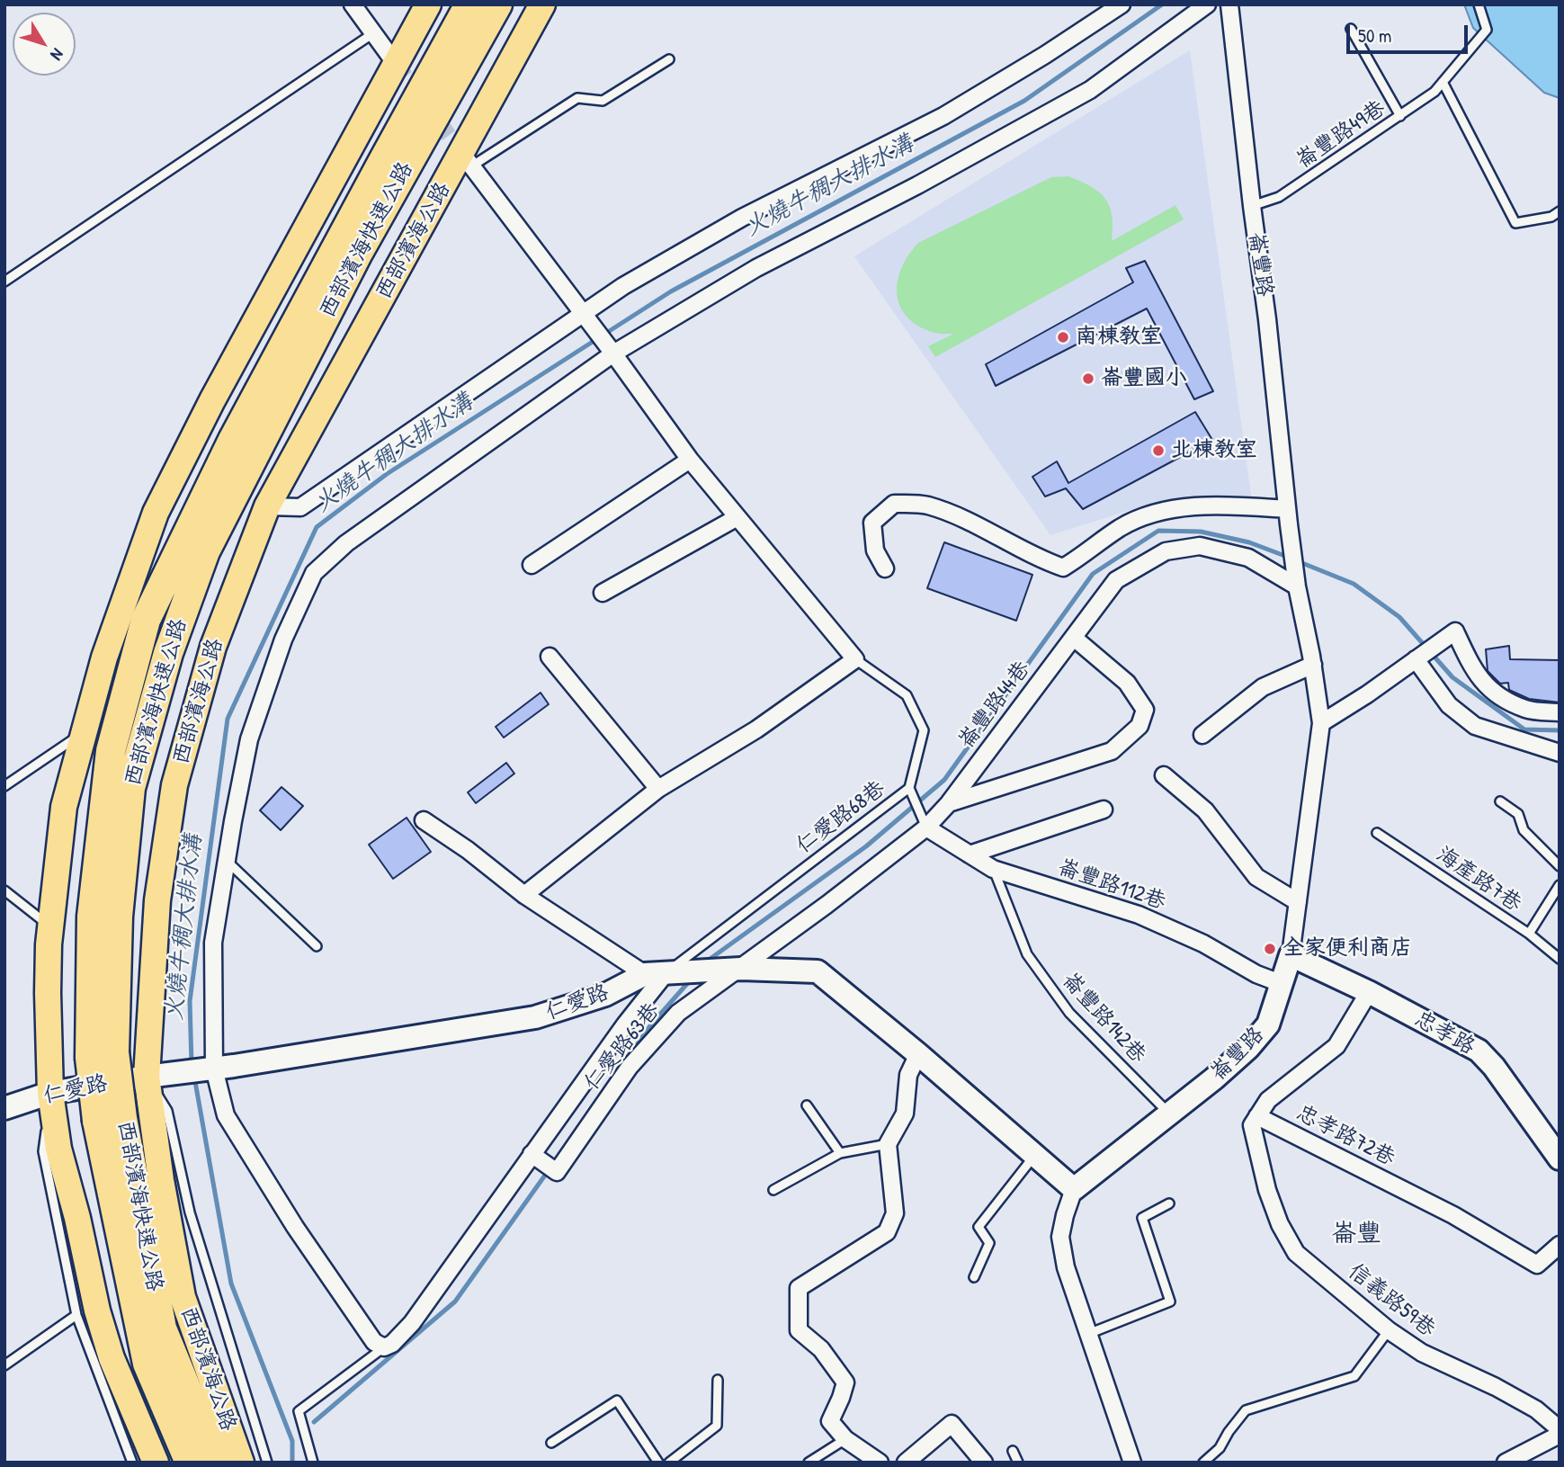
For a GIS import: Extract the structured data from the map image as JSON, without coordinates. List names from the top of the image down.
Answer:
{
  "streets": {
    "highway": ["西部濱海快速公路"],
    "main road": ["西部濱海公路"],
    "street": [
      "崙豐路",
      "崙豐路44巷",
      "崙豐路112巷",
      "仁愛路",
      "忠孝路",
      "仁愛路63巷",
      "忠孝路72巷",
      "信義路59巷"
    ],
    "lane": [
      "崙豐路49巷",
      "仁愛路68巷",
      "海產路7巷",
      "崙豐路142巷"
    ]
  },
  "crossings": [
    ["崙豐路49巷", "崙豐路"],
    ["西部濱海公路", "仁愛路"],
    ["崙豐路", "崙豐路44巷"],
    ["崙豐路", "崙豐路112巷"],
    ["崙豐路", "仁愛路"],
    ["崙豐路", "崙豐路142巷"],
    ["崙豐路", "忠孝路"],
    ["崙豐路44巷", "崙豐路112巷"],
    ["崙豐路44巷", "仁愛路"],
    ["崙豐路44巷", "仁愛路63巷"],
    ["仁愛路68巷", "仁愛路"],
    ["崙豐路112巷", "崙豐路142巷"],
    ["仁愛路", "仁愛路63巷"],
    ["忠孝路", "忠孝路72巷"],
    ["忠孝路72巷", "信義路59巷"]
  ],
  "districts": ["崙豐"],
  "water": ["火燒牛稠大排水溝"],
  "places": [
    "南棟教室",
    "崙豐國小",
    "北棟教室",
    "全家便利商店"
  ],
  "scale_bar": "50 m",
  "north": "bottom right"
}
